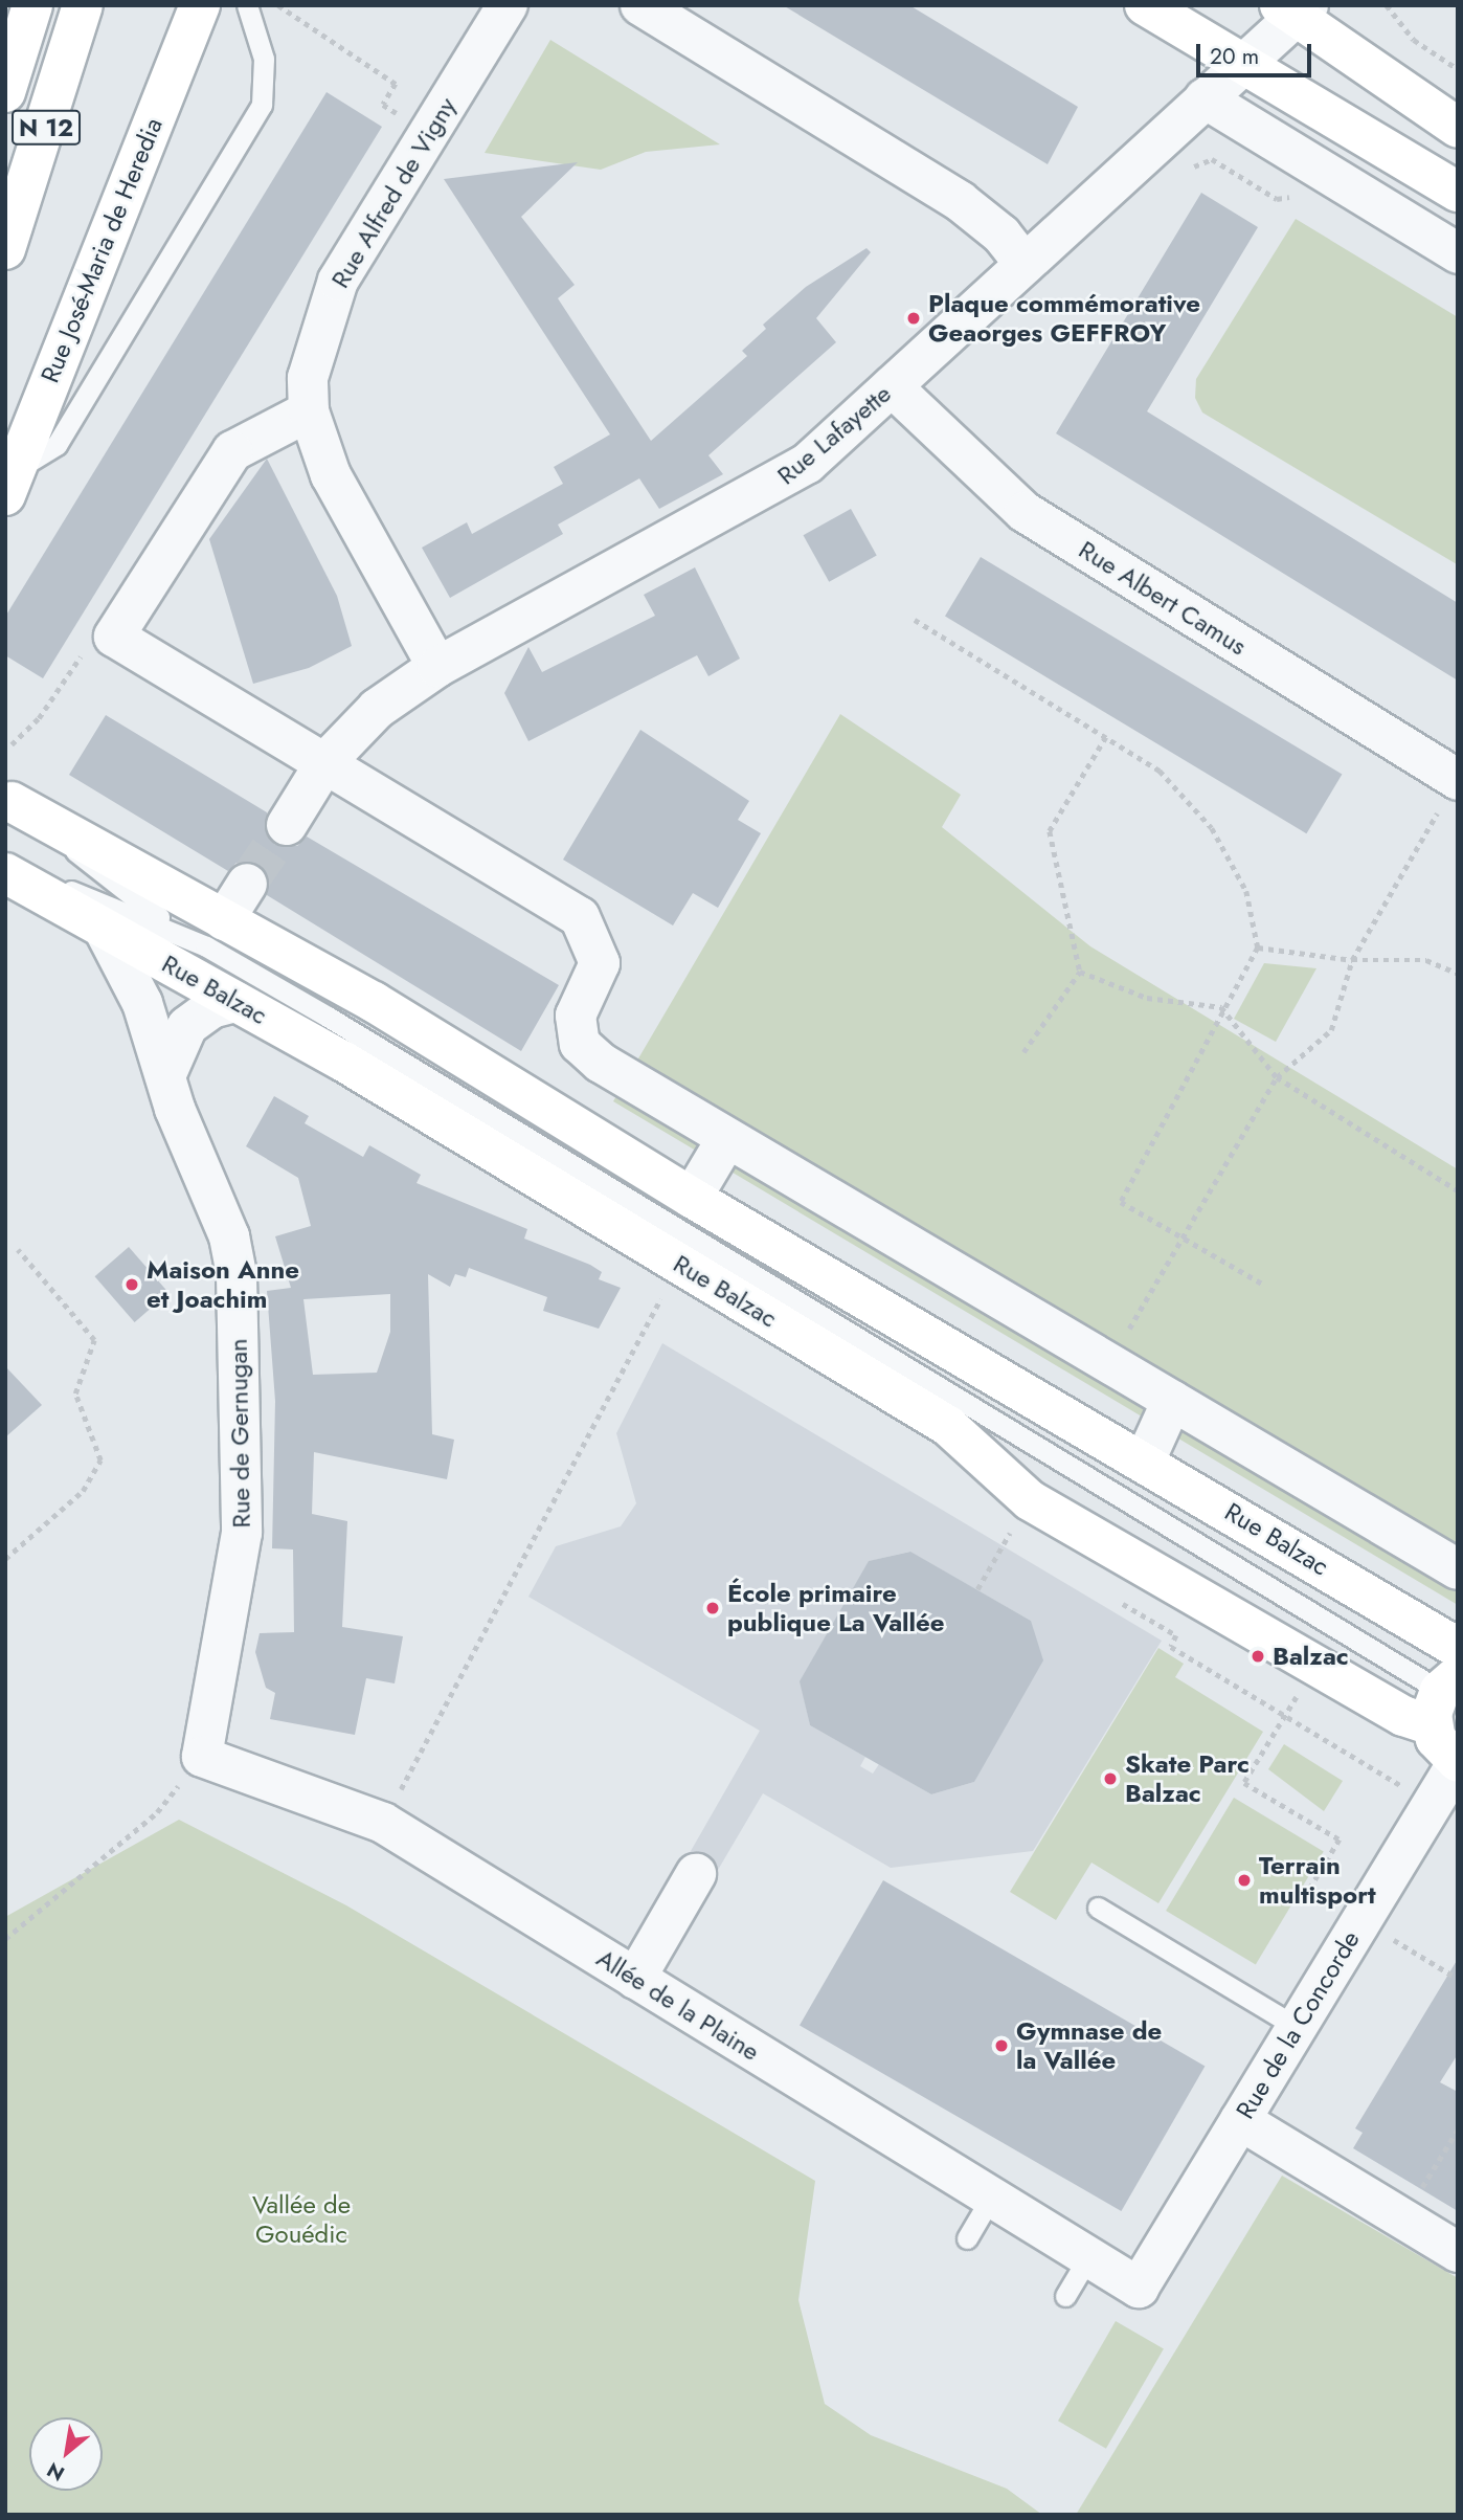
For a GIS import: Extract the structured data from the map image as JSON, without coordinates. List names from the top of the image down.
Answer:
{
  "streets": {
    "main road": ["N 12", "Rue José-Maria de Heredia", "Rue Balzac"],
    "street": [
      "Rue Alfred de Vigny",
      "Rue Lafayette",
      "Rue Albert Camus",
      "Rue de Gernugan",
      "Allée de la Plaine",
      "Rue de la Concorde"
    ]
  },
  "crossings": [
    ["Rue Alfred de Vigny", "Rue Lafayette"],
    ["Rue Lafayette", "Rue Albert Camus"],
    ["Rue Balzac", "Rue de Gernugan"],
    ["Rue de Gernugan", "Allée de la Plaine"],
    ["Allée de la Plaine", "Rue de la Concorde"]
  ],
  "parks": ["Vallée de Gouédic"],
  "places": [
    "Plaque commémorative Geaorges GEFFROY",
    "Maison Anne et Joachim",
    "École primaire publique La Vallée",
    "Balzac",
    "Skate Parc Balzac",
    "Terrain multisport",
    "Gymnase de la Vallée"
  ],
  "scale_bar": "20 m",
  "north": "bottom left"
}
